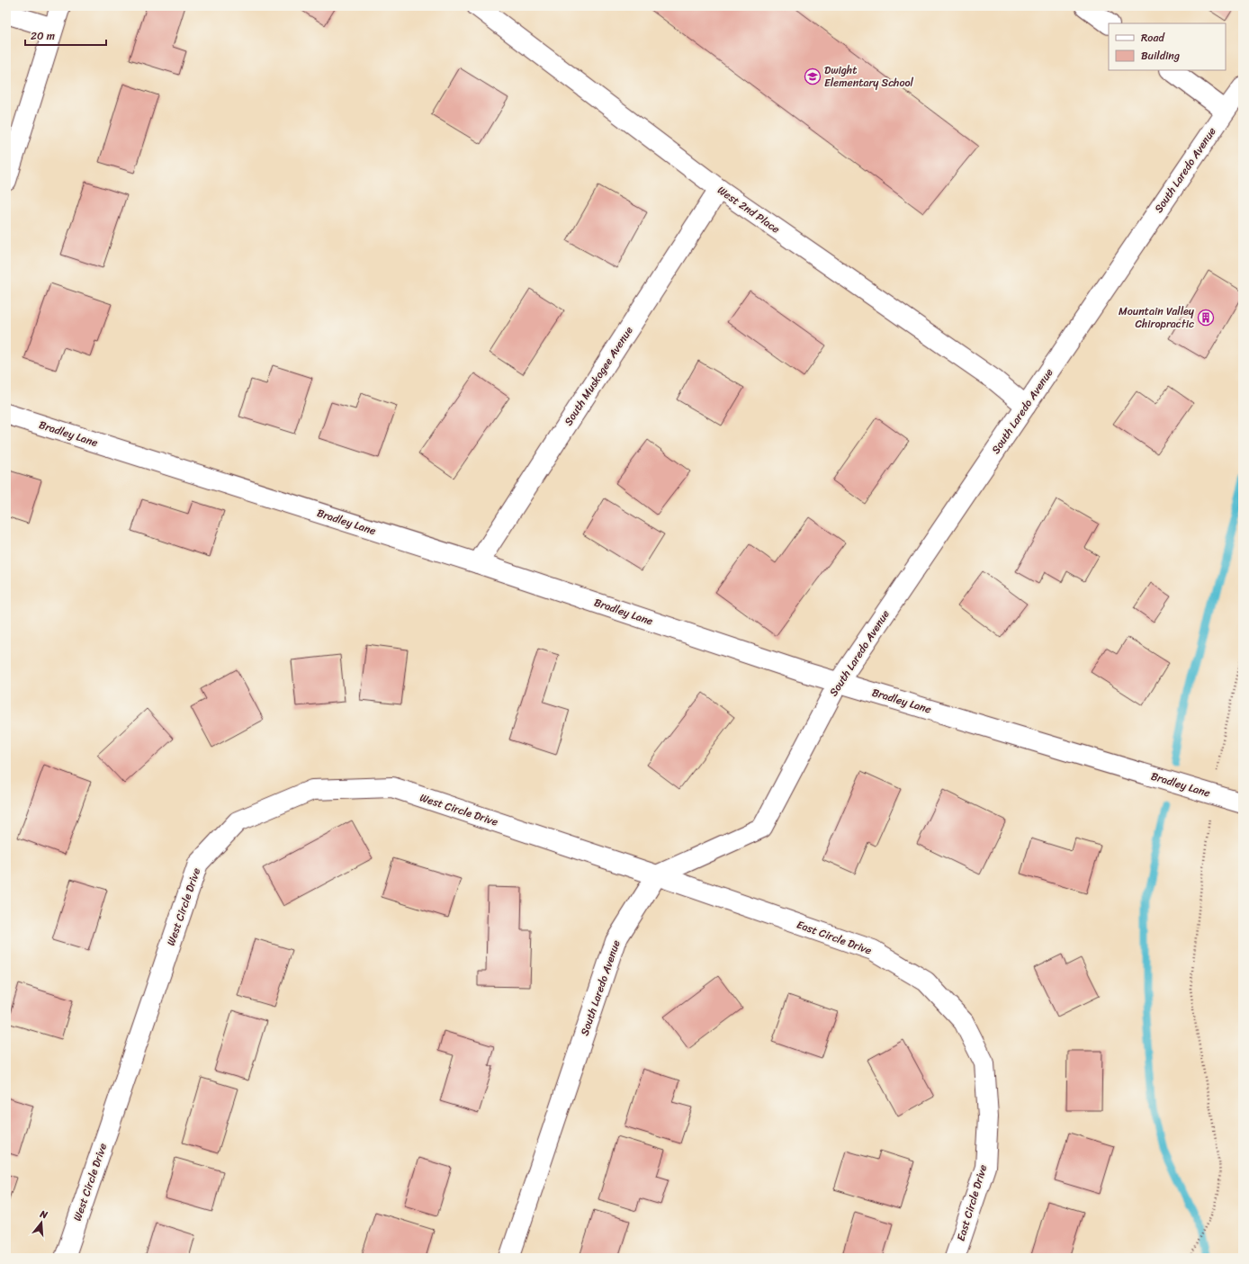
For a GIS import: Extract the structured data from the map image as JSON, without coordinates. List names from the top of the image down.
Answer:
{
  "streets": {
    "street": [
      "South Laredo Avenue",
      "West 2nd Place",
      "South Muskogee Avenue",
      "Bradley Lane",
      "West Circle Drive",
      "East Circle Drive"
    ]
  },
  "crossings": [
    ["South Laredo Avenue", "West 2nd Place"],
    ["South Laredo Avenue", "Bradley Lane"],
    ["South Laredo Avenue", "West Circle Drive"],
    ["South Laredo Avenue", "East Circle Drive"],
    ["West 2nd Place", "South Muskogee Avenue"],
    ["South Muskogee Avenue", "Bradley Lane"],
    ["West Circle Drive", "East Circle Drive"]
  ],
  "places": {
    "school or university": ["Dwight Elementary School"],
    "building": ["Mountain Valley Chiropractic"]
  },
  "legend": ["Road", "Building"],
  "scale_bar": "20 m",
  "north": "top"
}
